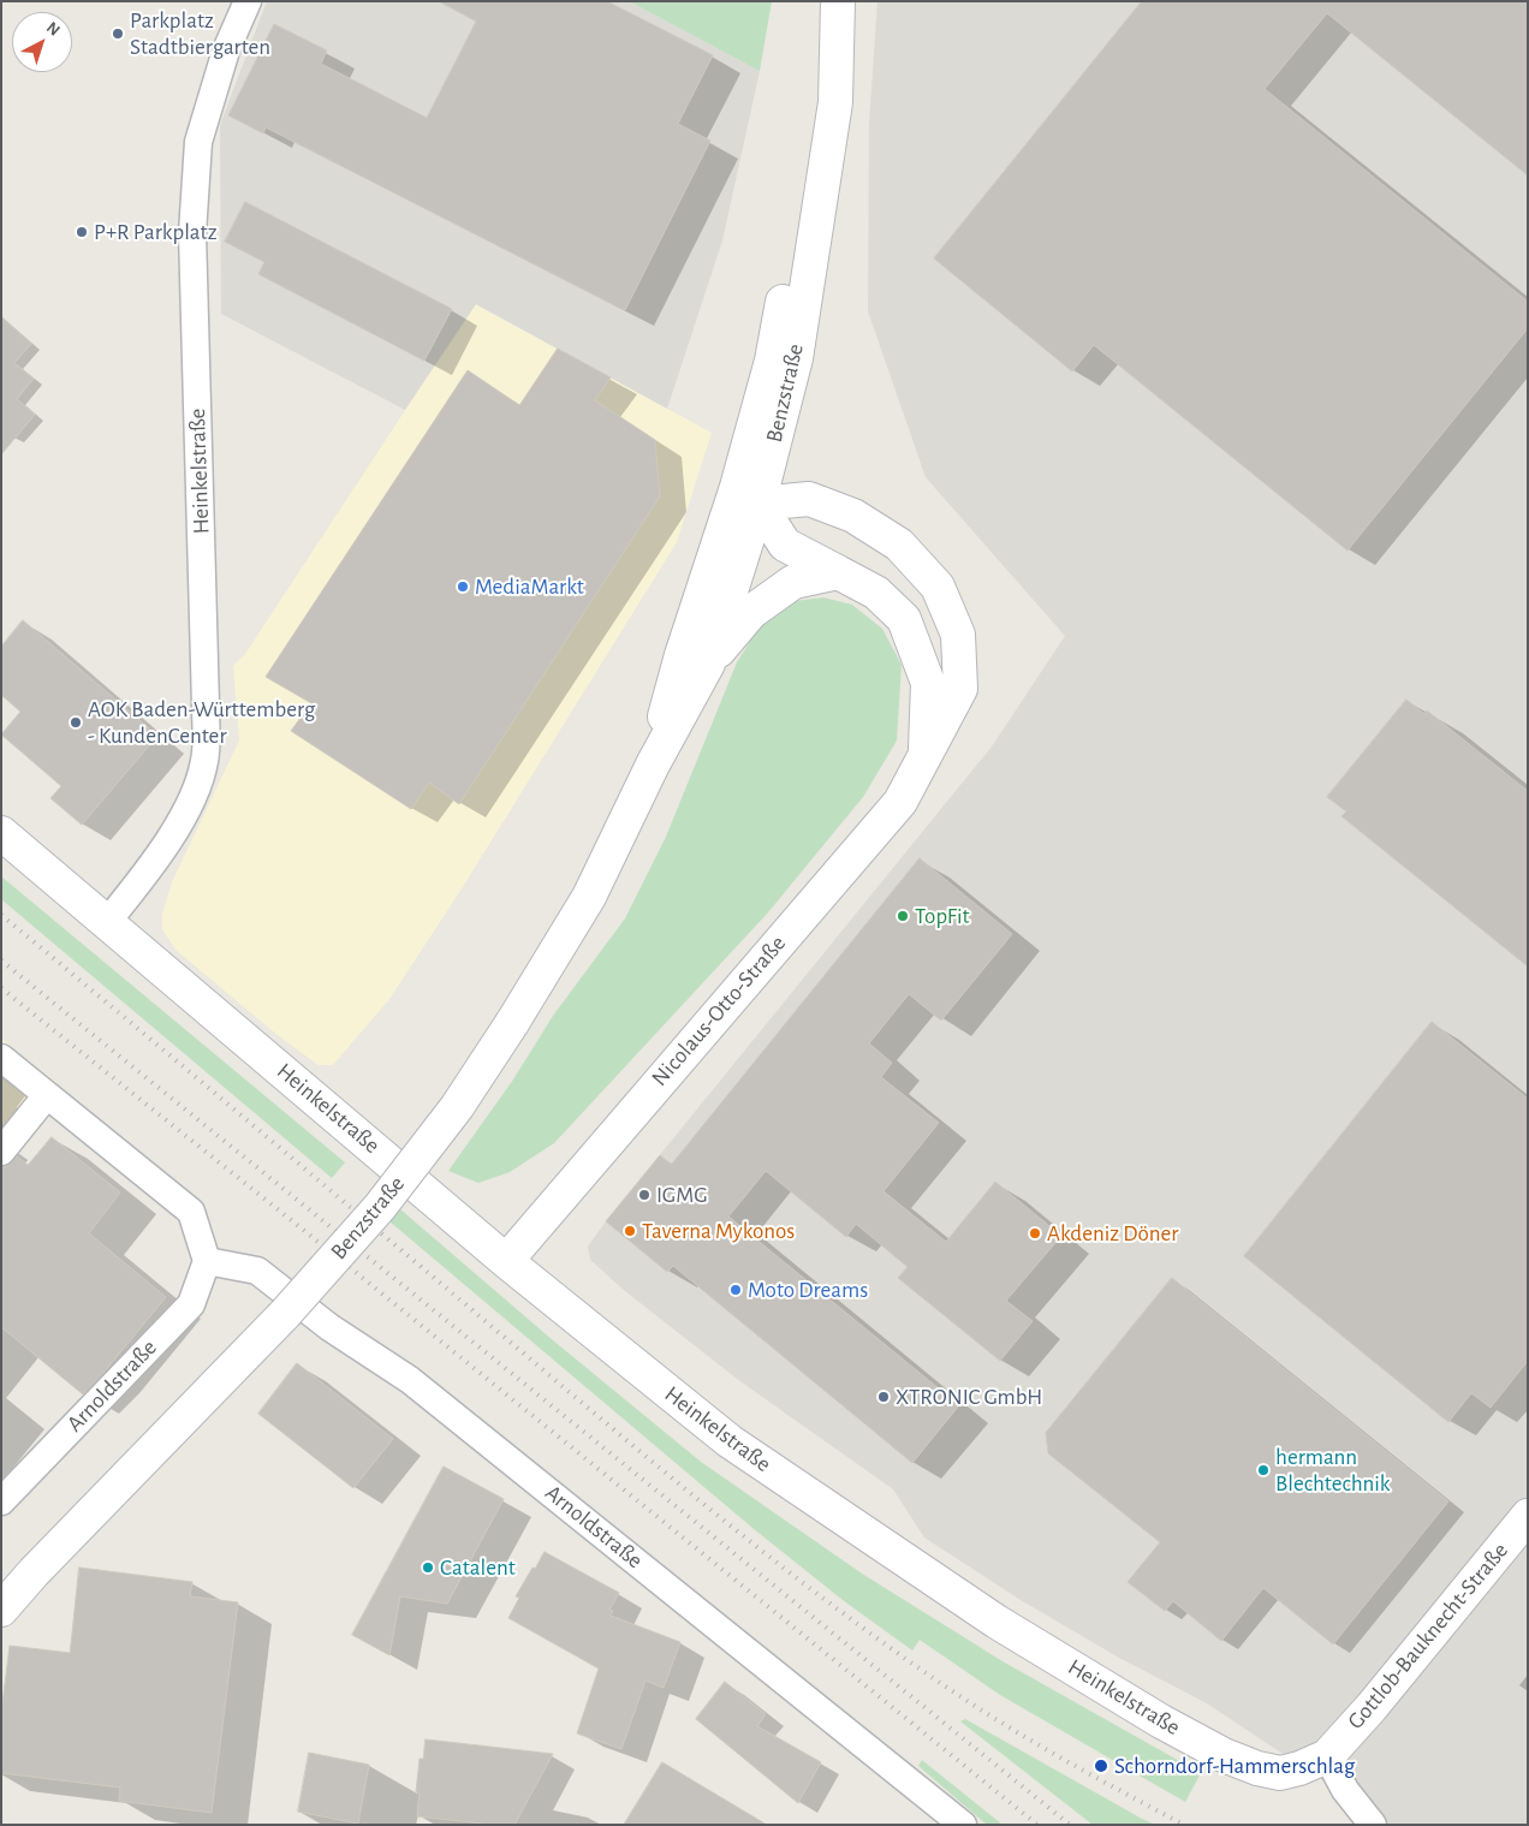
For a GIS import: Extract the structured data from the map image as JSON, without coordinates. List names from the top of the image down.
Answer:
{
  "streets": {
    "street": [
      "Benzstraße",
      "Heinkelstraße",
      "Nicolaus-Otto-Straße",
      "Arnoldstraße",
      "Gottlob-Bauknecht-Straße"
    ]
  },
  "crossings": [
    ["Benzstraße", "Nicolaus-Otto-Straße"],
    ["Heinkelstraße", "Nicolaus-Otto-Straße"],
    ["Heinkelstraße", "Gottlob-Bauknecht-Straße"]
  ],
  "places": [
    "Parkplatz Stadtbiergarten",
    "P+R Parkplatz",
    "MediaMarkt",
    "AOK Baden-Württemberg - KundenCenter",
    "TopFit",
    "IGMG",
    "Taverna Mykonos",
    "Akdeniz Döner",
    "Moto Dreams",
    "XTRONIC GmbH",
    "hermann Blechtechnik",
    "Catalent",
    "Schorndorf-Hammerschlag"
  ],
  "north": "top right"
}
